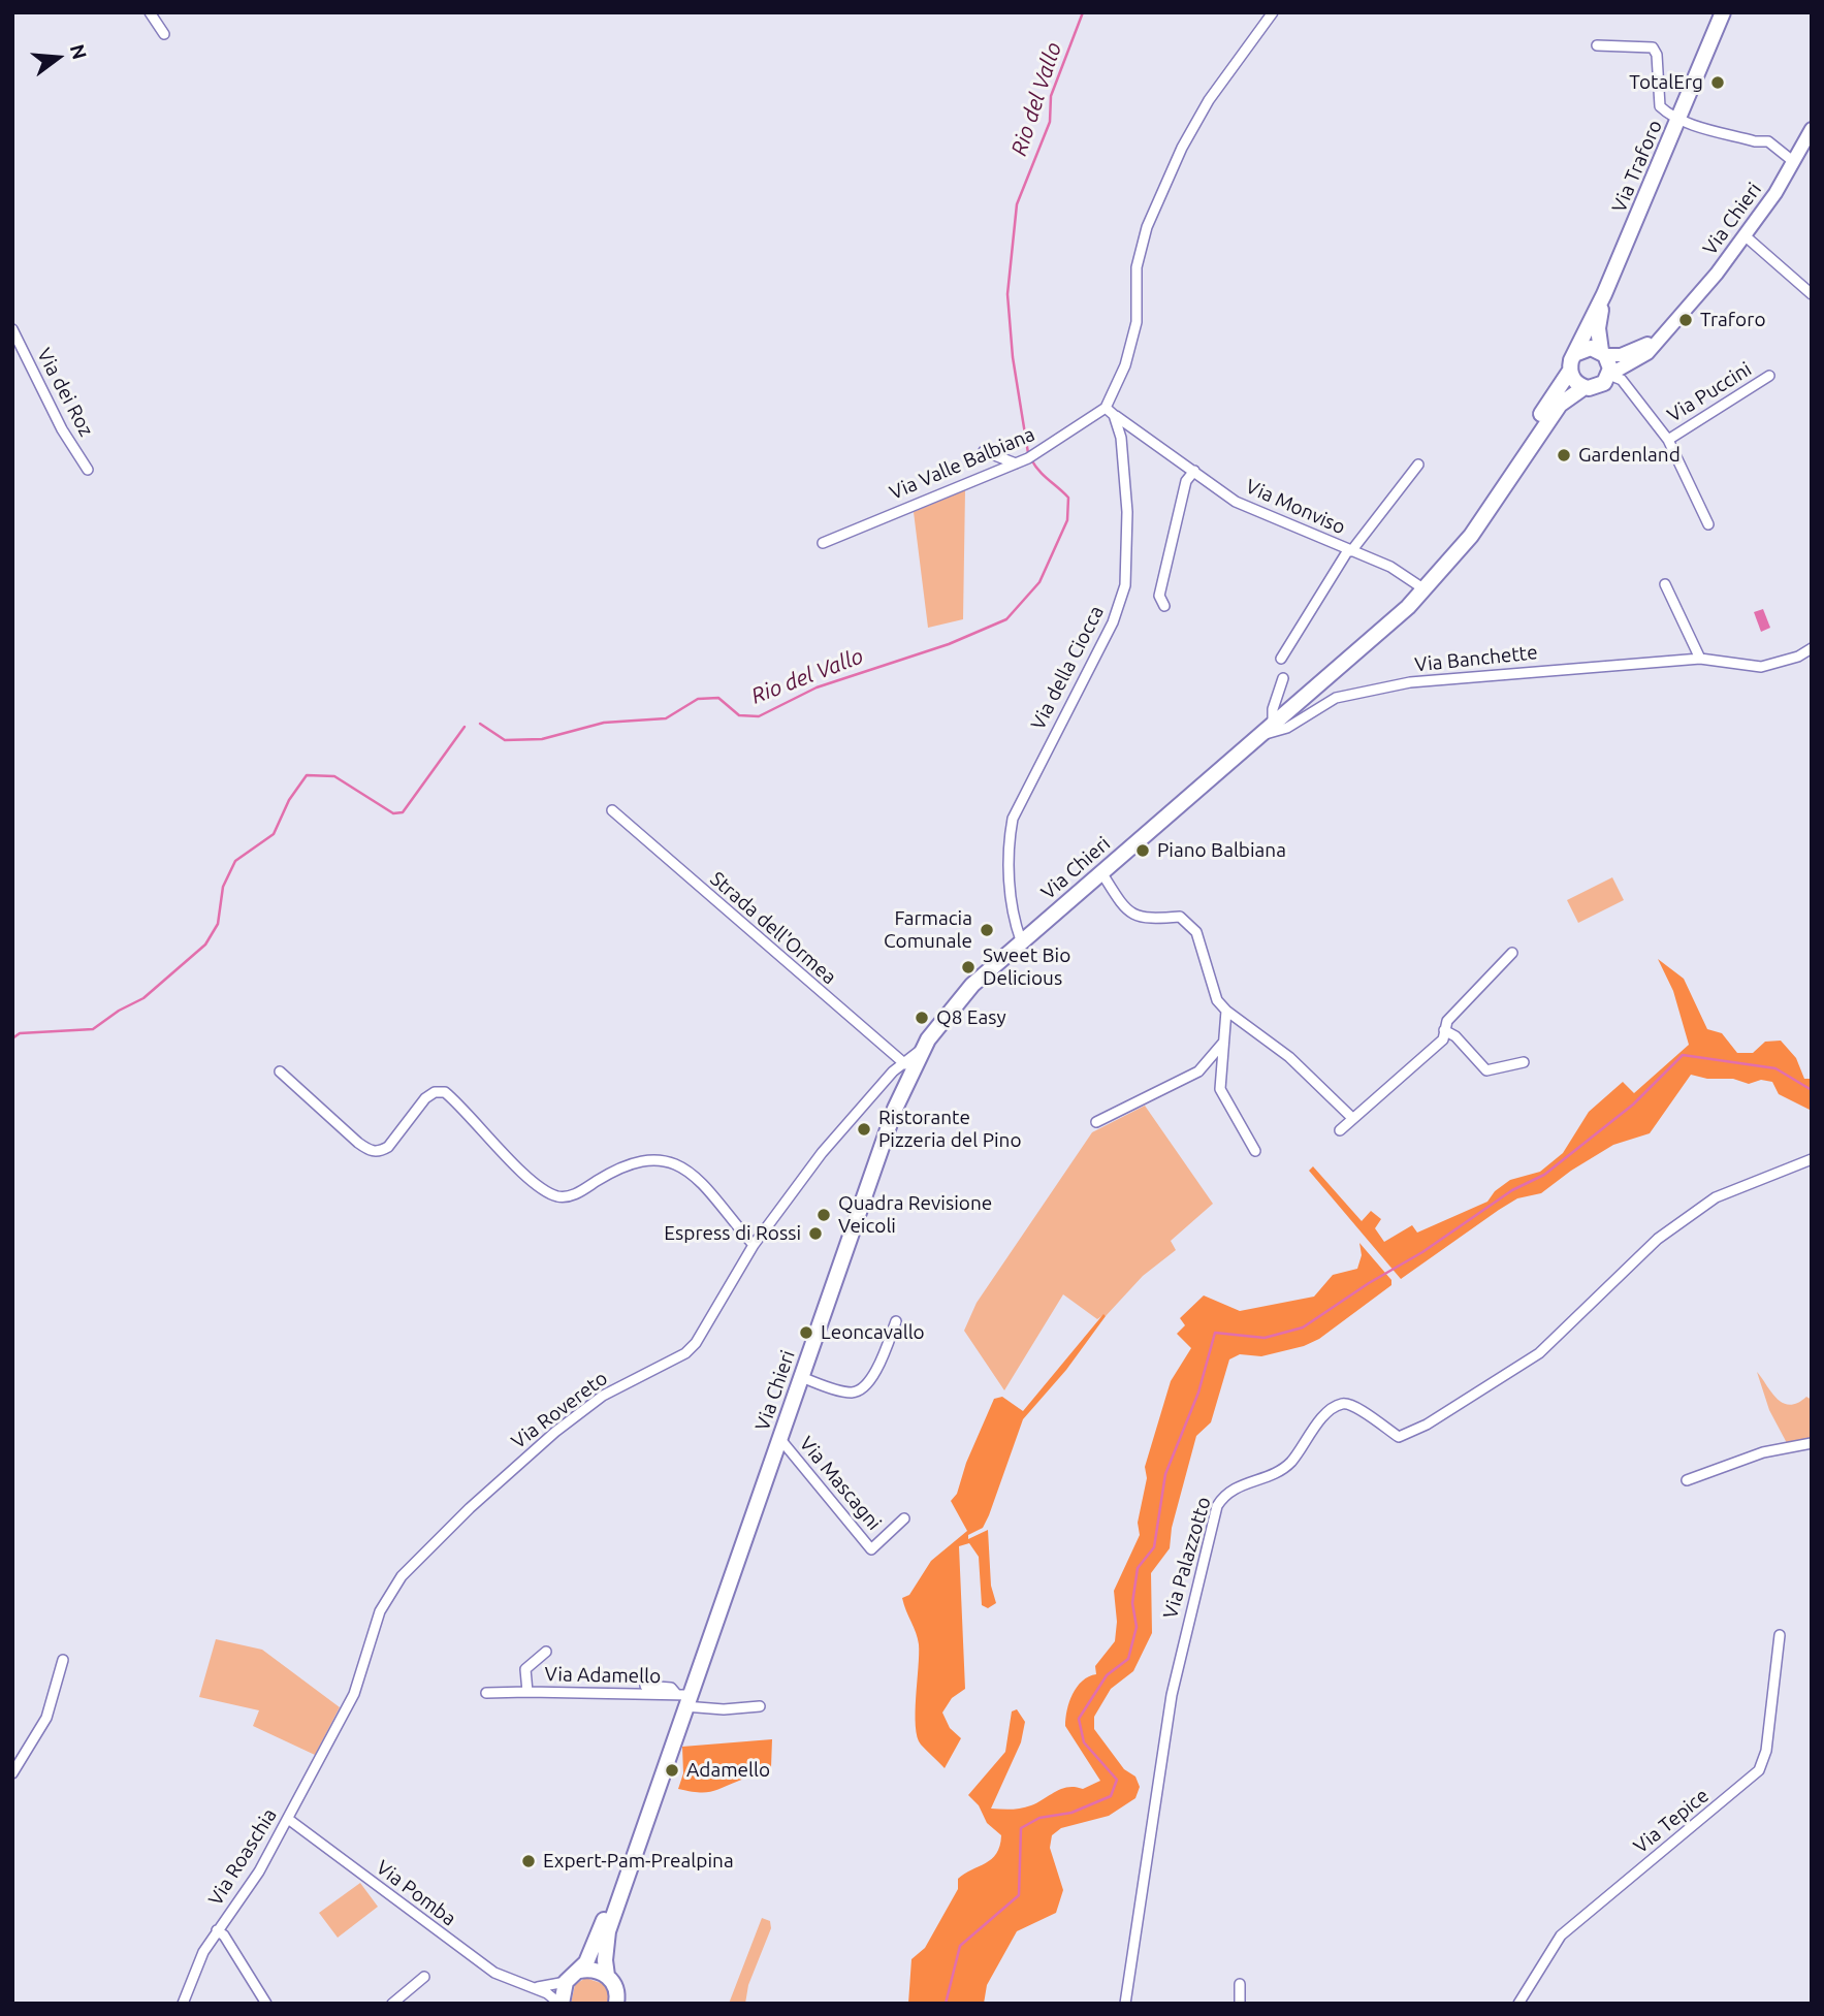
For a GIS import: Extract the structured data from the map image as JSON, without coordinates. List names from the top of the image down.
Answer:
{
  "streets": {
    "main road": ["Via Traforo", "Via Chieri"],
    "street": [
      "Via dei Roz",
      "Via Puccini",
      "Via Valle Balbiana",
      "Via Monviso",
      "Via Banchette",
      "Via della Ciocca",
      "Strada dell'Ormea",
      "Via Rovereto",
      "Via Mascagni",
      "Via Palazzotto",
      "Via Adamello",
      "Via Tepice",
      "Via Roaschia",
      "Via Pomba"
    ]
  },
  "crossings": [
    ["Via Traforo", "Via Chieri"],
    ["Via Traforo", "Via Puccini"],
    ["Via Chieri", "Via Puccini"],
    ["Via Chieri", "Via Monviso"],
    ["Via Chieri", "Via Banchette"],
    ["Via Chieri", "Via della Ciocca"],
    ["Via Chieri", "Strada dell'Ormea"],
    ["Via Chieri", "Via Rovereto"],
    ["Via Chieri", "Via Mascagni"],
    ["Via Chieri", "Via Adamello"],
    ["Via Chieri", "Via Pomba"],
    ["Via Monviso", "Via della Ciocca"],
    ["Strada dell'Ormea", "Via Rovereto"],
    ["Via Rovereto", "Via Roaschia"],
    ["Via Roaschia", "Via Pomba"]
  ],
  "water": ["Rio del Vallo"],
  "places": [
    "TotalErg",
    "Traforo",
    "Gardenland",
    "Piano Balbiana",
    "Farmacia Comunale",
    "Sweet Bio Delicious",
    "Q8 Easy",
    "Ristorante Pizzeria del Pino",
    "Quadra Revisione Veicoli",
    "Espress di Rossi",
    "Leoncavallo",
    "Adamello",
    "Expert-Pam-Prealpina"
  ],
  "north": "right"
}
